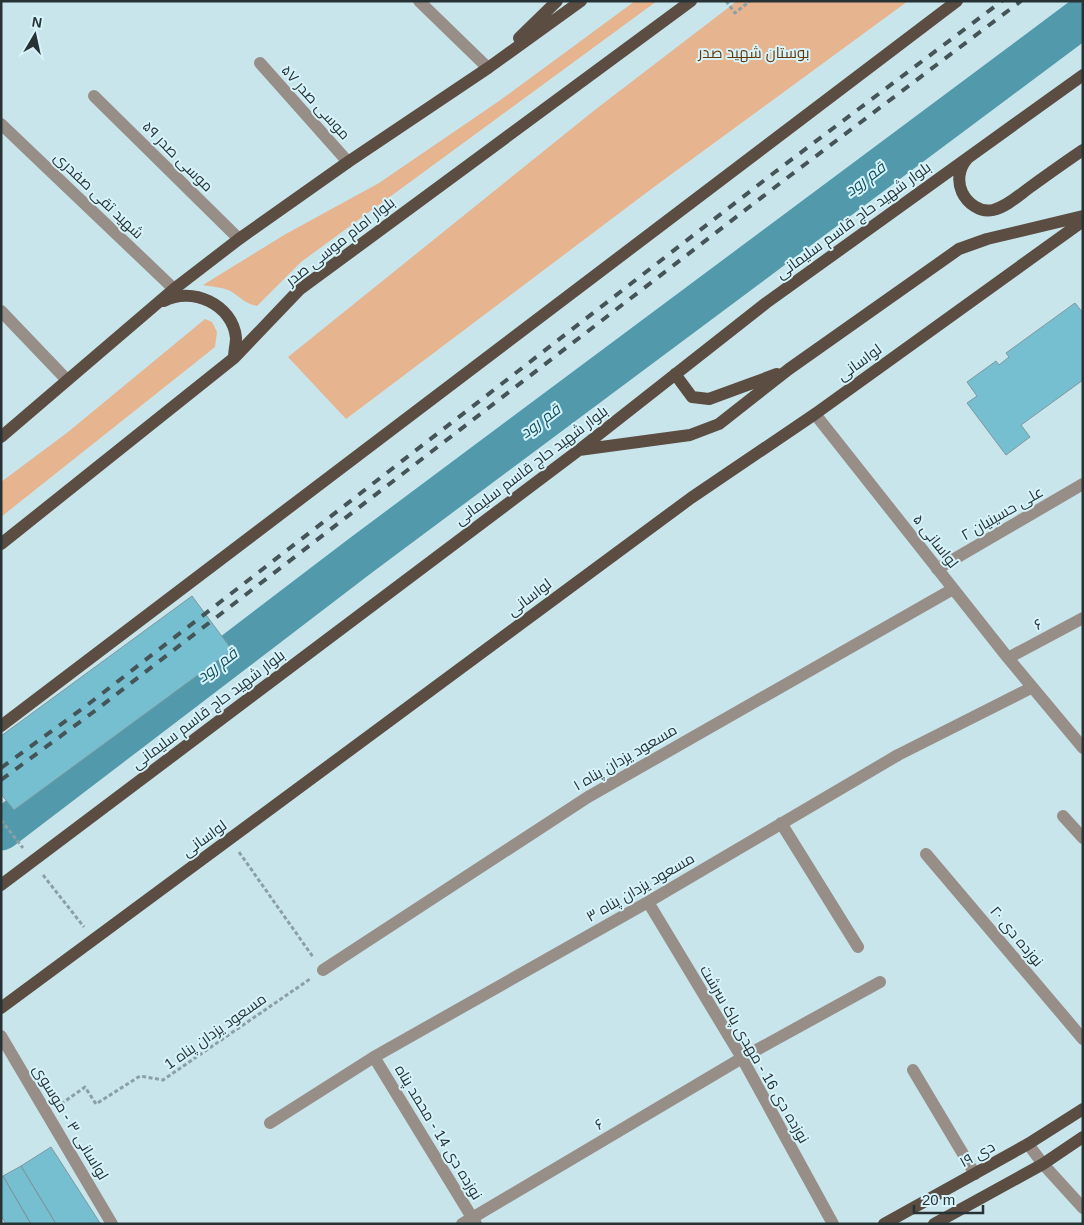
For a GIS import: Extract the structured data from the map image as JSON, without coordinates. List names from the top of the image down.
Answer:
{
  "streets": {
    "main road": [
      "بلوار شهید حاج قاسم سلیمانی",
      "بلوار امام موسی صدر",
      "لواسانی",
      "۱۹ دی"
    ],
    "street": [
      "موسی صدر ۵۷",
      "موسی صدر ۵۹",
      "شهید تقی صفدری",
      "۲ علی حسینیان",
      "لواسانی ۵",
      "۶",
      "۱ مسعود یزدان پناه",
      "۳ مسعود یزدان پناه",
      "نوزده دی ۲۰",
      "نوزده دی 16 - مهدی پاک سرشت",
      "لواسانی ۳ - موسوی",
      "نوزده دی 14 - محمد پناه"
    ],
    "path": ["1 مسعود یزدان پناه"]
  },
  "crossings": [
    ["لواسانی", "لواسانی ۵"],
    ["۲ علی حسینیان", "لواسانی ۵"],
    ["لواسانی ۵", "۶"],
    ["لواسانی ۵", "۱ مسعود یزدان پناه"],
    ["لواسانی ۵", "۳ مسعود یزدان پناه"],
    ["۶", "نوزده دی 16 - مهدی پاک سرشت"],
    ["۶", "نوزده دی 14 - محمد پناه"],
    ["۱ مسعود یزدان پناه", "1 مسعود یزدان پناه"],
    ["۳ مسعود یزدان پناه", "نوزده دی 16 - مهدی پاک سرشت"],
    ["۳ مسعود یزدان پناه", "نوزده دی 14 - محمد پناه"],
    ["1 مسعود یزدان پناه", "لواسانی ۳ - موسوی"]
  ],
  "water": ["قم رود"],
  "parks": ["بوستان شهید صدر"],
  "scale_bar": "20 m",
  "north": "top"
}
